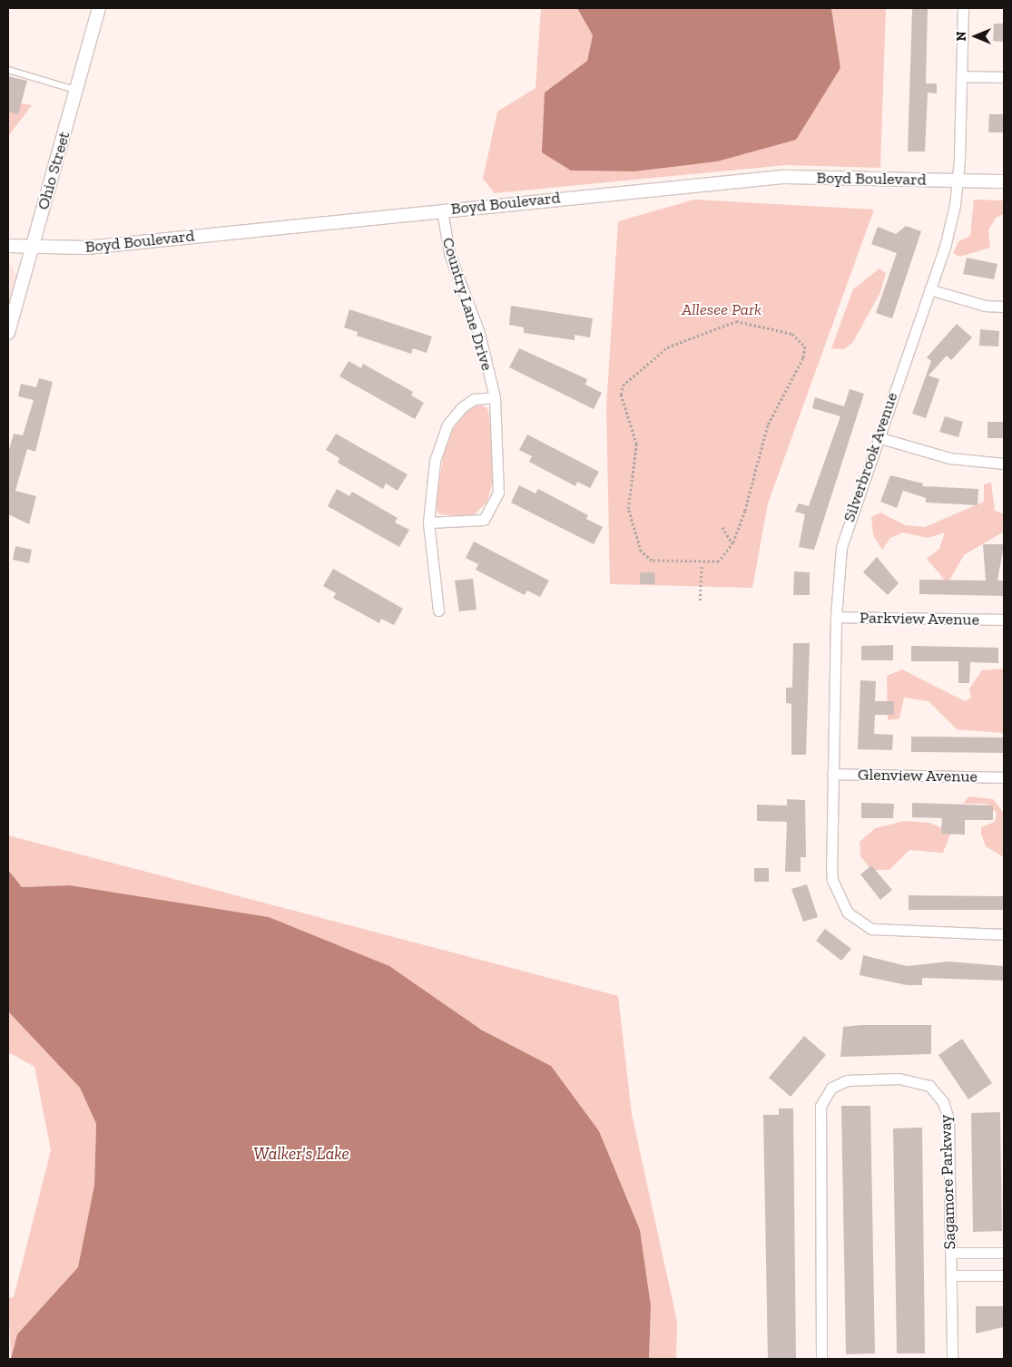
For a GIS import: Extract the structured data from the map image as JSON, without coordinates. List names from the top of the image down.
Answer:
{
  "streets": {
    "street": [
      "Ohio Street",
      "Boyd Boulevard",
      "Country Lane Drive",
      "Silverbrook Avenue",
      "Parkview Avenue",
      "Glenview Avenue",
      "Sagamore Parkway"
    ]
  },
  "crossings": [
    ["Ohio Street", "Boyd Boulevard"],
    ["Boyd Boulevard", "Country Lane Drive"],
    ["Boyd Boulevard", "Silverbrook Avenue"],
    ["Silverbrook Avenue", "Parkview Avenue"],
    ["Silverbrook Avenue", "Glenview Avenue"]
  ],
  "water": ["Walker's Lake"],
  "parks": ["Allesee Park"],
  "north": "left"
}
